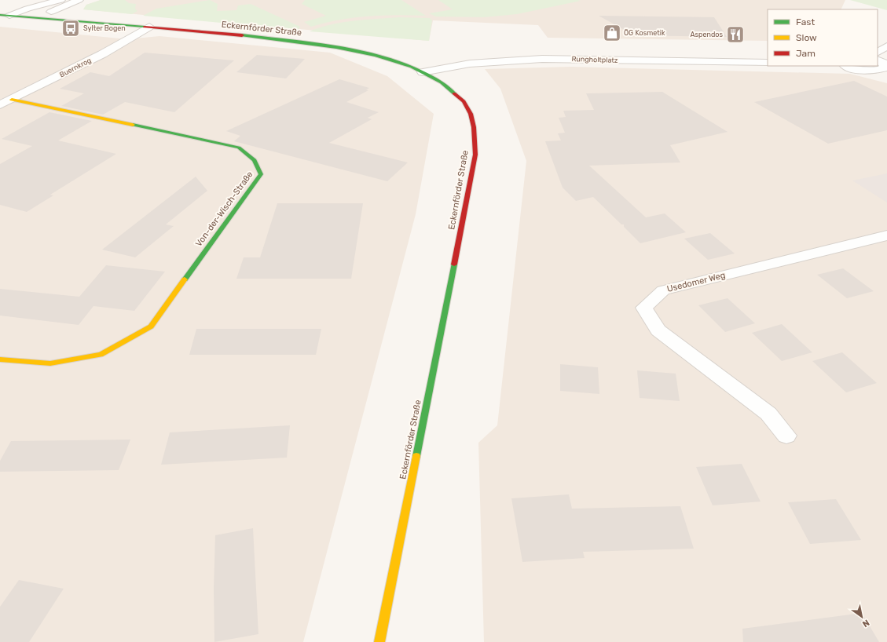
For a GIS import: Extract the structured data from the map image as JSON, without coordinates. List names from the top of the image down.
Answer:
{
  "streets": {
    "street": [
      "Eckernförder Straße",
      "Rungholtplatz",
      "Buernkrog",
      "Von-der-Wisch-Straße",
      "Usedomer Weg"
    ]
  },
  "crossings": [
    ["Eckernförder Straße", "Rungholtplatz"],
    ["Eckernförder Straße", "Buernkrog"],
    ["Buernkrog", "Von-der-Wisch-Straße"]
  ],
  "places": {
    "bus stop": ["Sylter Bogen"],
    "shop": ["ÖG Kosmetik"],
    "restaurant": ["Aspendos"]
  },
  "legend": ["Fast", "Slow", "Jam"],
  "north": "bottom right"
}
